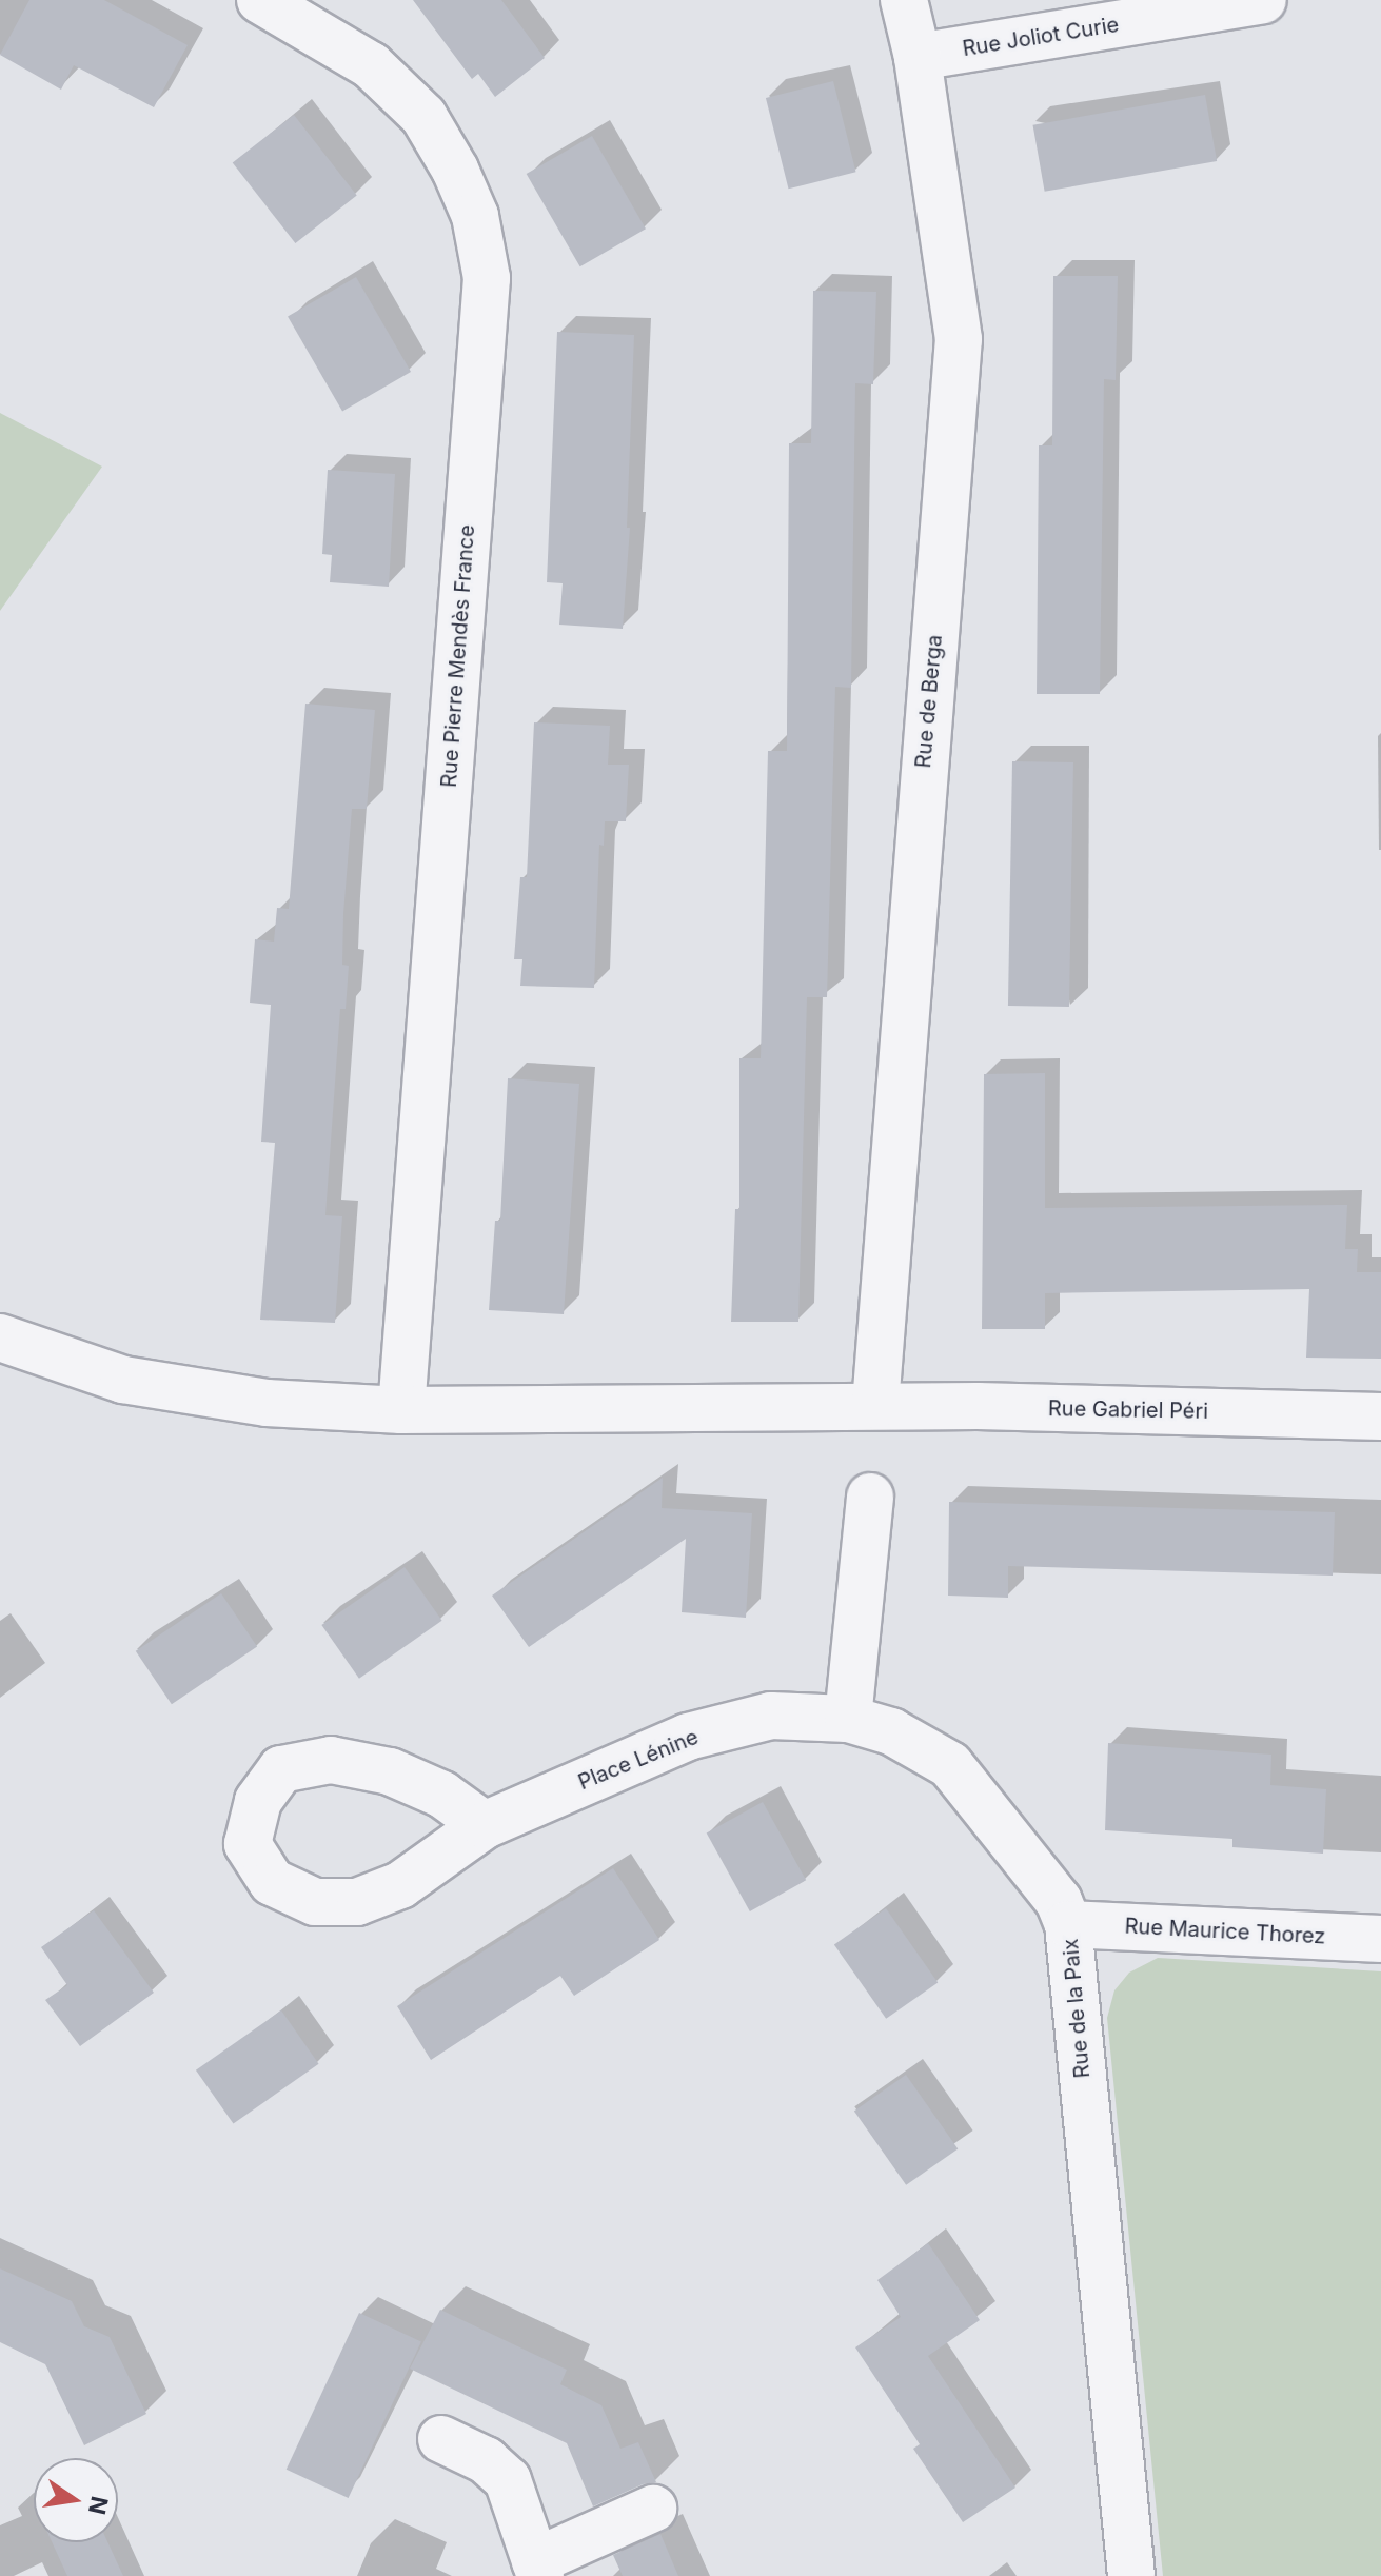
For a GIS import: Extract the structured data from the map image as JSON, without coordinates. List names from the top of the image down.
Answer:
{
  "streets": {
    "street": [
      "Rue Joliot Curie",
      "Rue Pierre Mendès France",
      "Rue de Berga",
      "Rue Gabriel Péri",
      "Place Lénine",
      "Rue Maurice Thorez",
      "Rue de la Paix"
    ]
  },
  "crossings": [
    ["Rue Joliot Curie", "Rue de Berga"],
    ["Rue Pierre Mendès France", "Rue Gabriel Péri"],
    ["Rue de Berga", "Rue Gabriel Péri"],
    ["Place Lénine", "Rue de la Paix"],
    ["Rue Maurice Thorez", "Rue de la Paix"]
  ],
  "north": "right"
}
